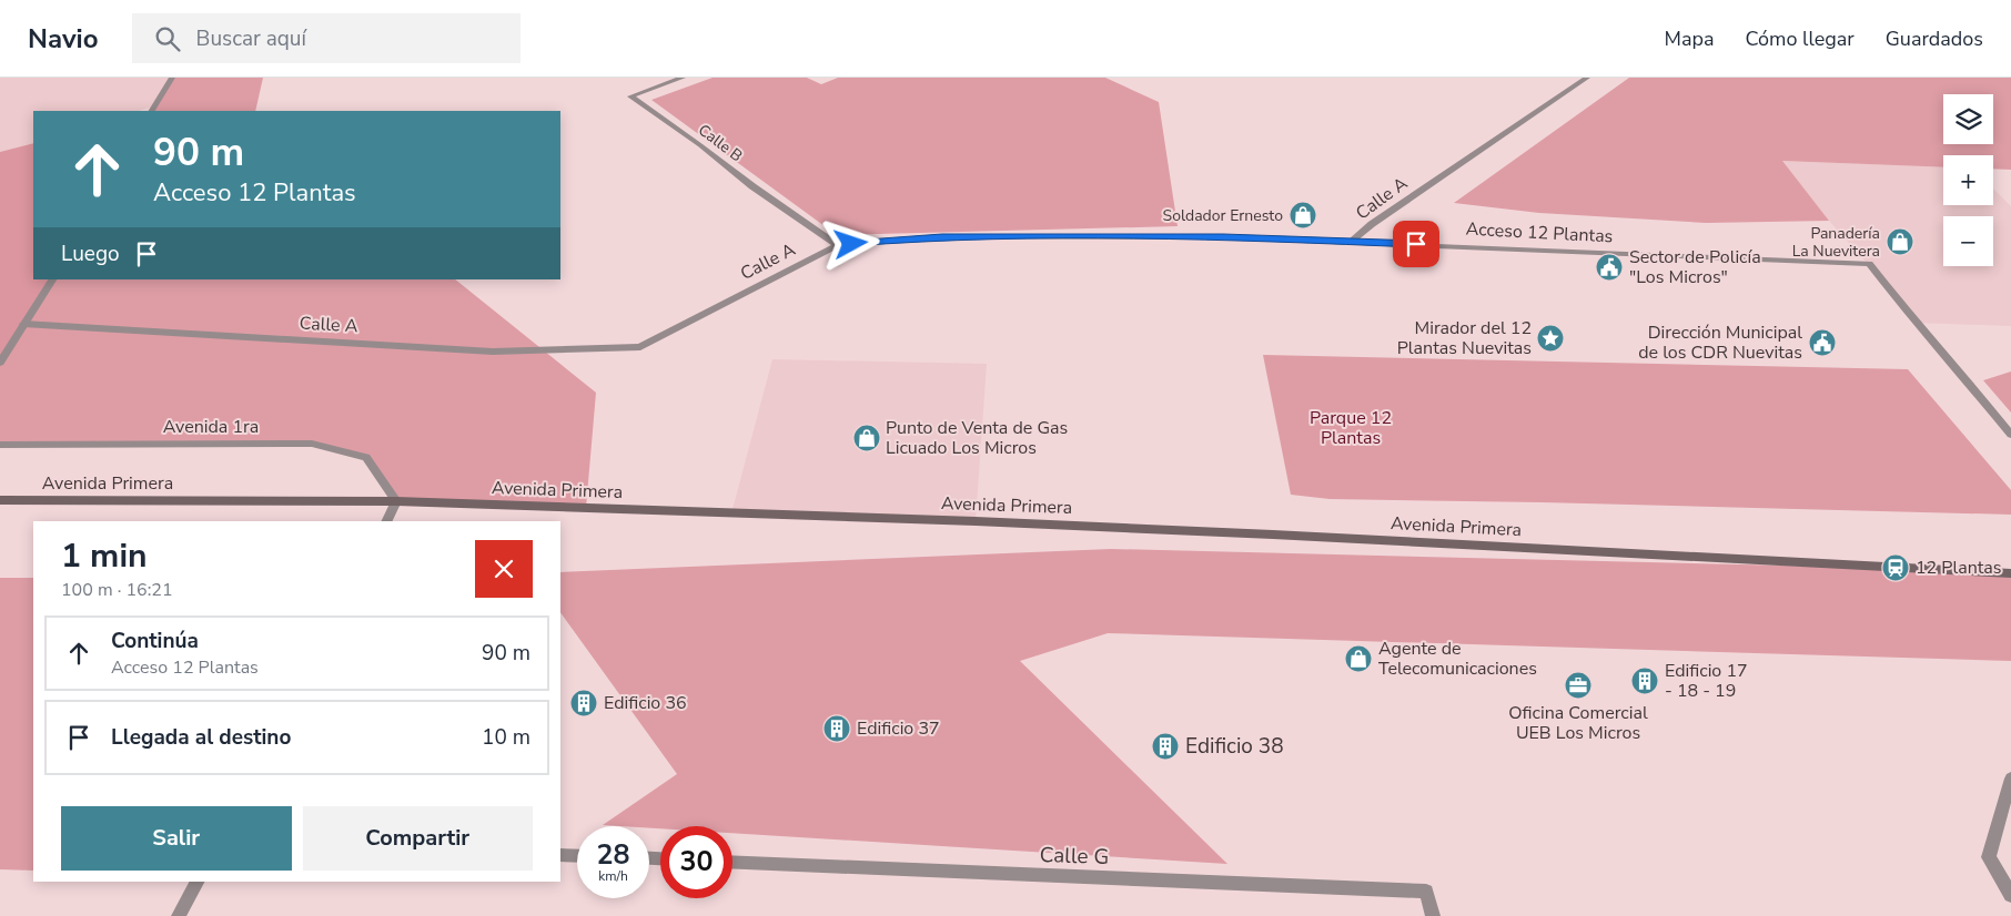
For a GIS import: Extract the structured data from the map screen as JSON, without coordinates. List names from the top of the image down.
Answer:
{
  "streets": {
    "main road": ["Avenida Primera"],
    "street": [
      "Calle B",
      "Calle A",
      "Acceso 12 Plantas",
      "Avenida 1ra",
      "Calle G"
    ]
  },
  "crossings": [
    ["Calle B", "Calle A"],
    ["Calle A", "Acceso 12 Plantas"],
    ["Avenida 1ra", "Avenida Primera"]
  ],
  "parks": ["Parque 12 Plantas"],
  "places": {
    "shop": [
      "Soldador Ernesto",
      "Panadería La Nuevitera",
      "Punto de Venta de Gas Licuado Los Micros",
      "Agente de Telecomunicaciones"
    ],
    "public building": ["Sector de Policía \"Los Micros\"", "Dirección Municipal de los CDR Nuevitas"],
    "place": ["Mirador del 12 Plantas Nuevitas"],
    "station": ["12 Plantas"],
    "building": [
      "Edificio 17 - 18 - 19",
      "Edificio 36",
      "Edificio 37",
      "Edificio 38"
    ],
    "office": ["Oficina Comercial UEB Los Micros"]
  },
  "page": {
    "header": "Navio",
    "search": "Buscar aquí",
    "nav": ["Mapa", "Cómo llegar", "Guardados"],
    "map_buttons": ["+", "−"],
    "turn": ["90 m", "Acceso 12 Plantas"],
    "then": "Luego",
    "heading": ["1 min", "100 m · 16:21"],
    "list": [
      {
        "name": "Continúa",
        "note": "Acceso 12 Plantas",
        "value": "90 m"
      },
      {
        "name": "Llegada al destino",
        "value": "10 m"
      }
    ],
    "buttons": ["Salir", "Compartir"],
    "speed": "28 km/h",
    "limit": "30"
  }
}
